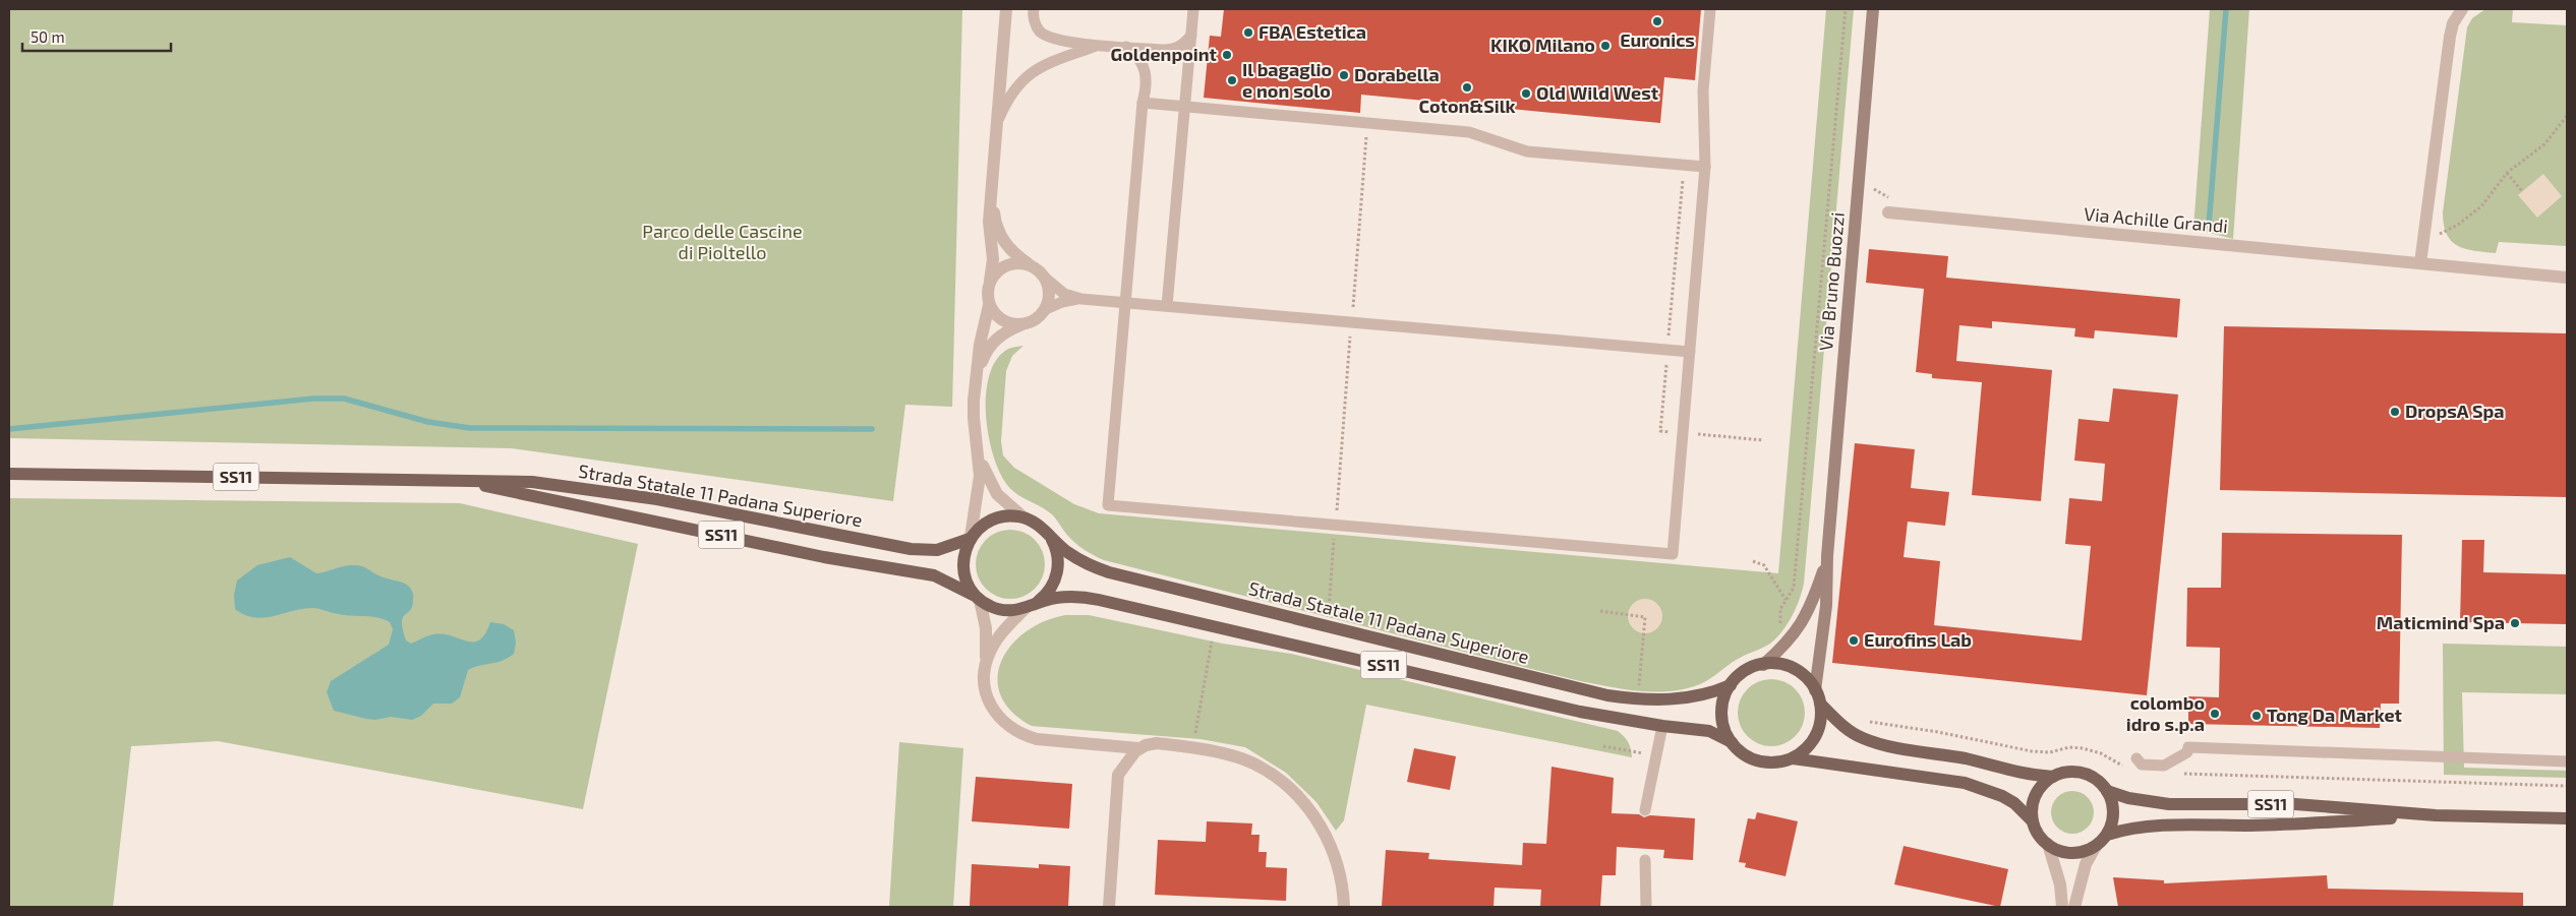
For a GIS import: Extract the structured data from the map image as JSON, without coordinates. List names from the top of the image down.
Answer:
{
  "streets": {
    "main road": ["Via Bruno Buozzi", "SS11", "Strada Statale 11 Padana Superiore"],
    "street": ["Via Achille Grandi"]
  },
  "crossings": [
    ["Via Bruno Buozzi", "Strada Statale 11 Padana Superiore"]
  ],
  "parks": ["Parco delle Cascine di Pioltello"],
  "places": [
    "Euronics",
    "FBA Estetica",
    "KIKO Milano",
    "Goldenpoint",
    "Dorabella",
    "Il bagaglio e non solo",
    "Coton&Silk",
    "Old Wild West",
    "DropsA Spa",
    "Maticmind Spa",
    "Eurofins Lab",
    "colombo idro s.p.a",
    "Tong Da Market"
  ],
  "scale_bar": "50 m"
}
